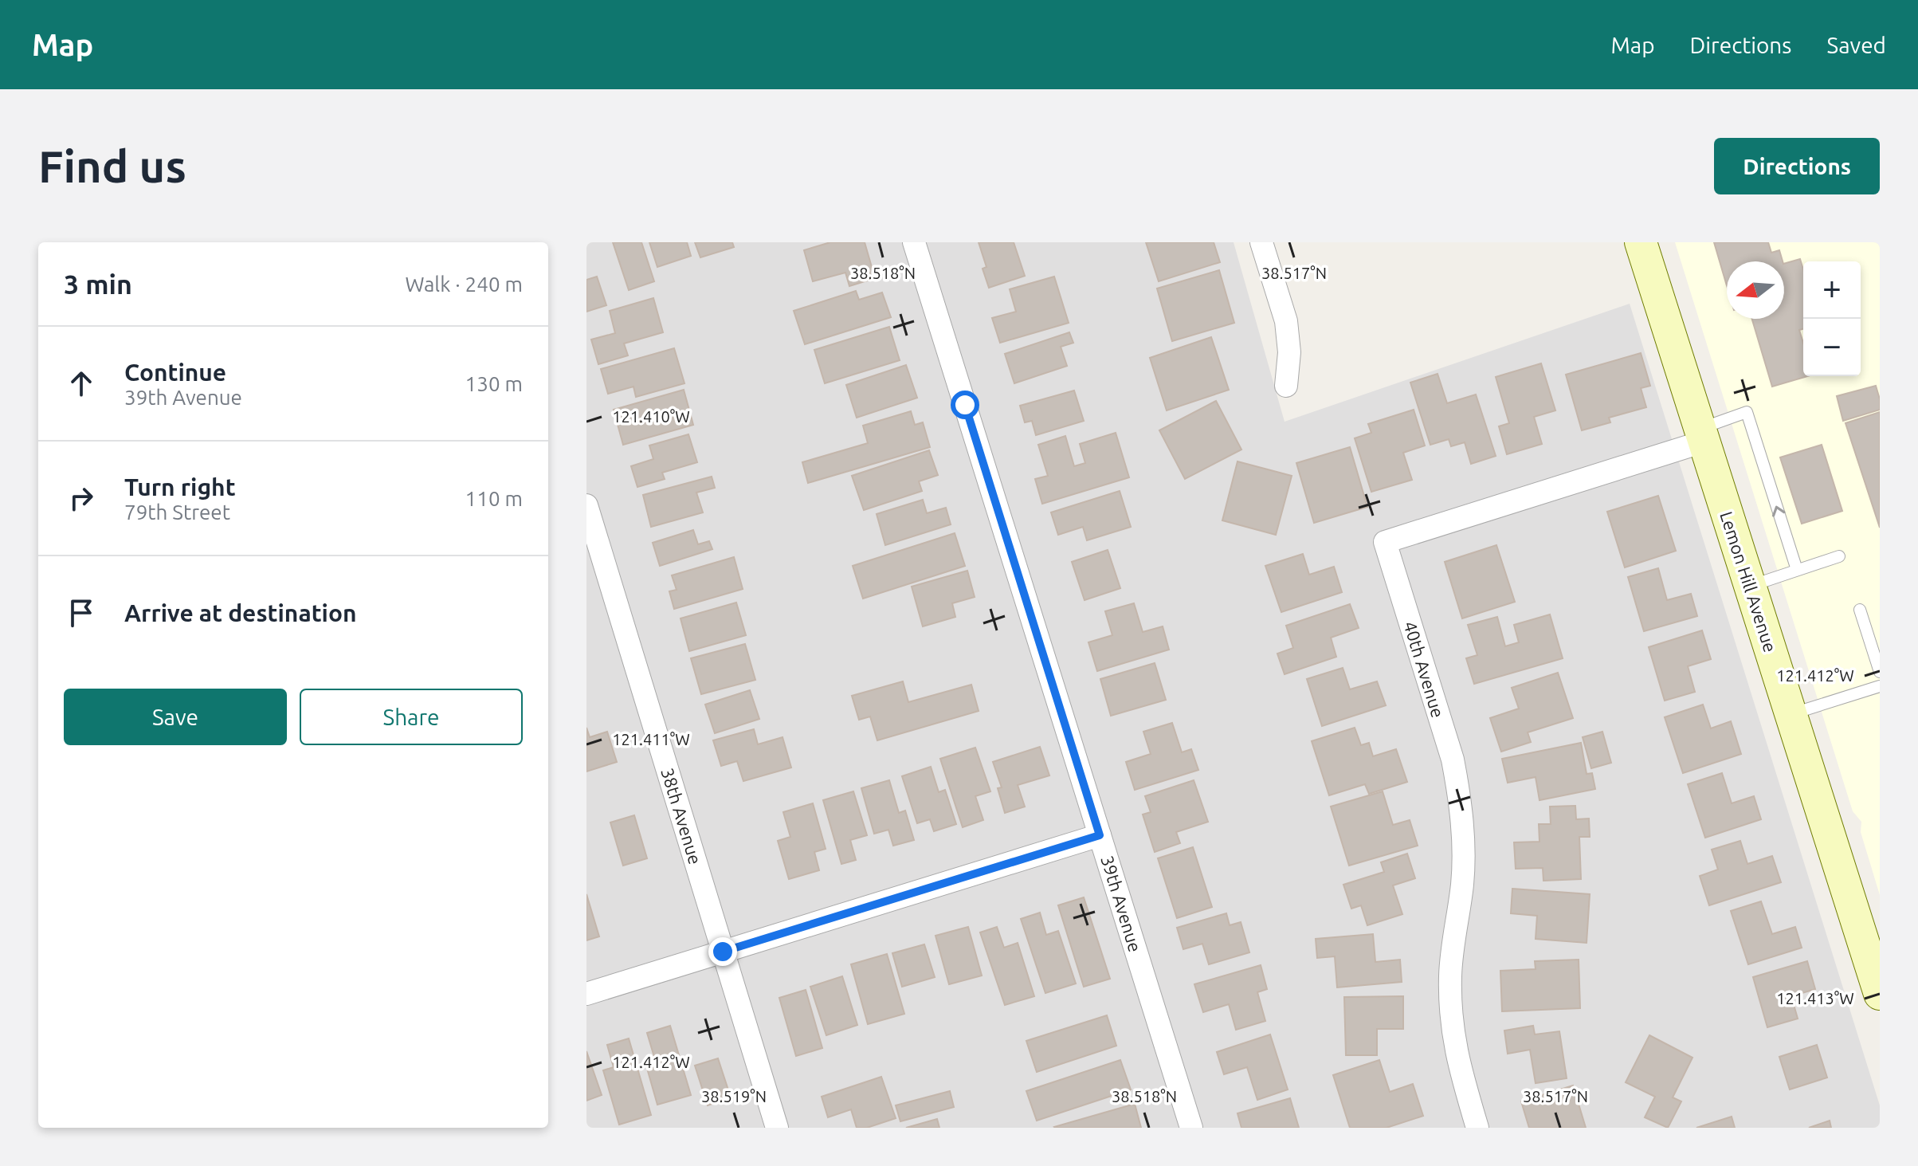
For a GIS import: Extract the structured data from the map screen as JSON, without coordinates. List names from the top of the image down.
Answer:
{
  "streets": {
    "street": [
      "Lemon Hill Avenue",
      "40th Avenue",
      "38th Avenue",
      "39th Avenue"
    ]
  },
  "crossings": [
    ["Lemon Hill Avenue", "40th Avenue"]
  ],
  "north": "left",
  "page": {
    "header": "Map",
    "nav": ["Map", "Directions", "Saved"],
    "buttons": [
      "Directions",
      ["Save", "Share"]
    ],
    "title": "Find us",
    "heading": ["3 min", "Walk · 240 m"],
    "map_buttons": ["+", "−"],
    "list": [
      ["Continue", "39th Avenue", "130 m"],
      ["Turn right", "79th Street", "110 m"],
      "Arrive at destination"
    ]
  },
  "coordinates": [
    "38.518°N",
    "38.517°N",
    "121.410°W",
    "121.412°W",
    "121.411°W",
    "121.413°W",
    "38.519°N"
  ]
}
